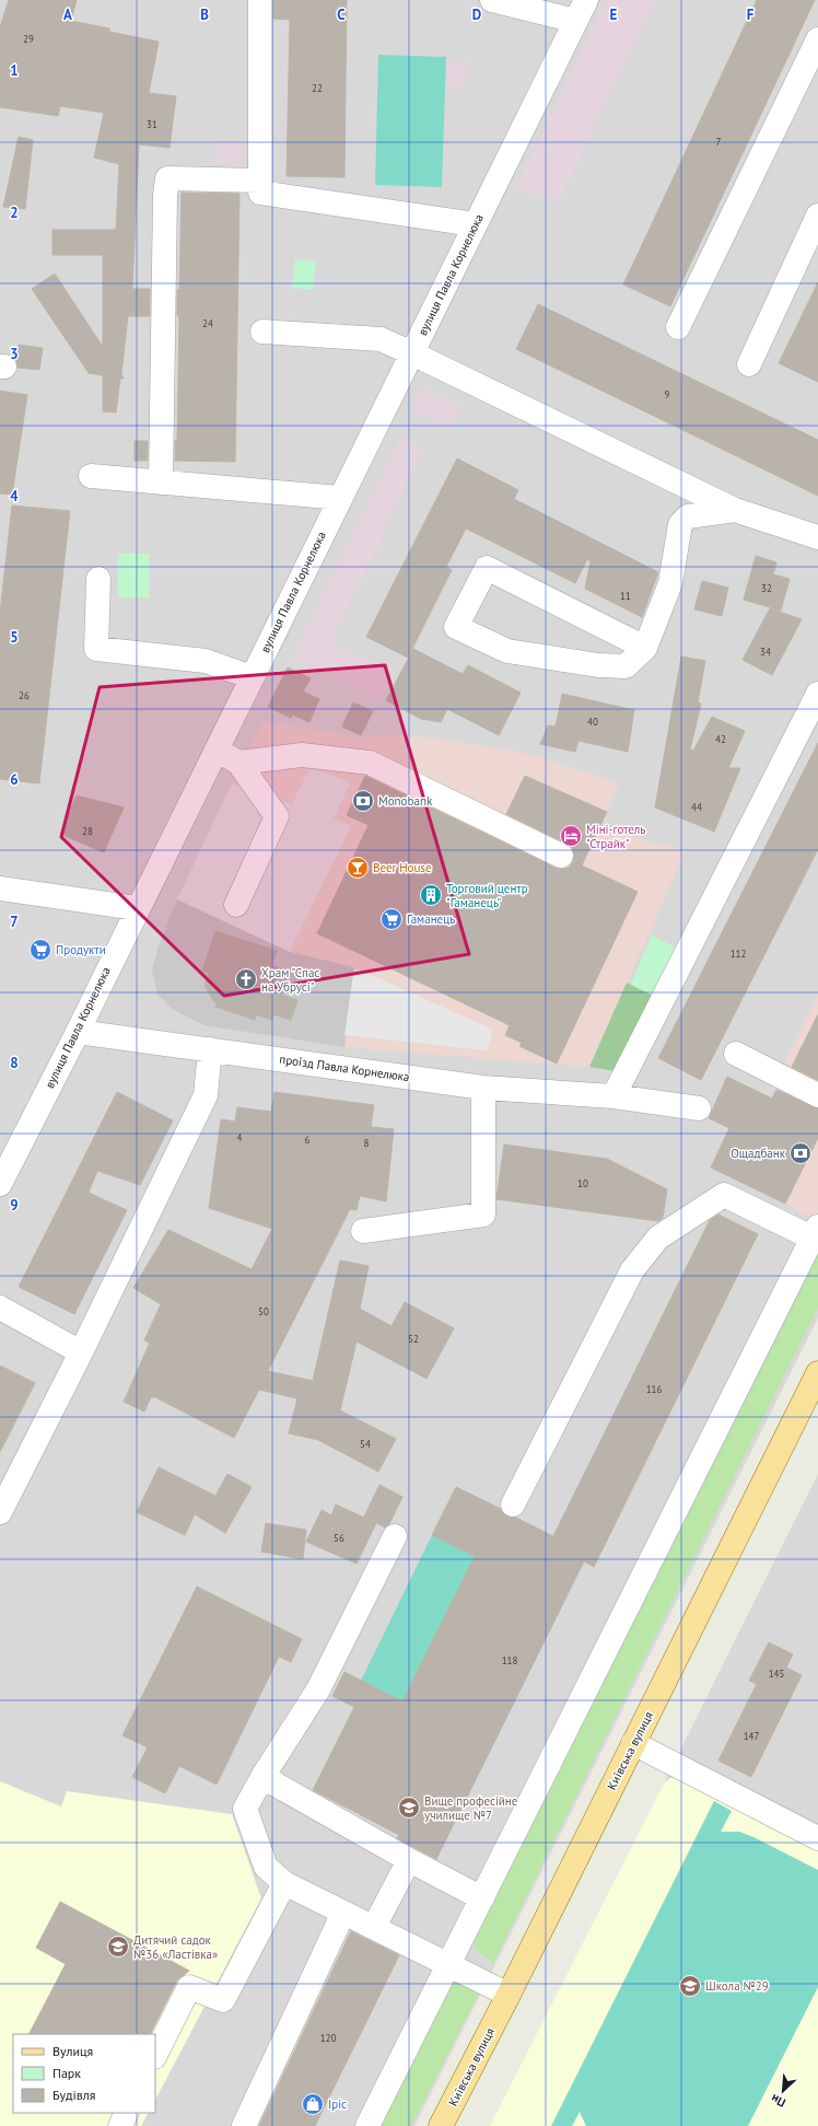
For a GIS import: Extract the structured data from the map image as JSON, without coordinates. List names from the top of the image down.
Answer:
{
  "streets": {
    "main road": ["Київська вулиця"],
    "street": ["вулиця Павла Корнелюка", "проїзд Павла Корнелюка"]
  },
  "crossings": [
    ["вулиця Павла Корнелюка", "проїзд Павла Корнелюка"]
  ],
  "places": {
    "bank": ["Monobank", "Ощадбанк"],
    "hotel": ["Міні-готель \"Страйк\""],
    "bar": ["Beer House"],
    "building": ["Торговий центр \"Гаманець\""],
    "supermarket": ["Гаманець", "Продукти"],
    "church": ["Храм \"Спас на Убрусі\""],
    "school or university": ["Вище професійне училище №7", "Дитячий садок №36 «Ластівка»", "Школа №29"],
    "shop": ["Іріс"]
  },
  "house_numbers": [
    "29",
    "22",
    "31",
    "7",
    "24",
    "9",
    "32",
    "11",
    "34",
    "26",
    "40",
    "42",
    "44",
    "28",
    "112",
    "4",
    "6",
    "8",
    "10",
    "50",
    "52",
    "116",
    "54",
    "56",
    "118",
    "145",
    "147",
    "120"
  ],
  "legend": ["Вулиця", "Парк", "Будівля"],
  "north": "bottom left",
  "grid": {
    "columns": [
      "A",
      "B",
      "C",
      "D",
      "E",
      "F"
    ],
    "rows": [
      "1",
      "2",
      "3",
      "4",
      "5",
      "6",
      "7",
      "8",
      "9"
    ]
  }
}
